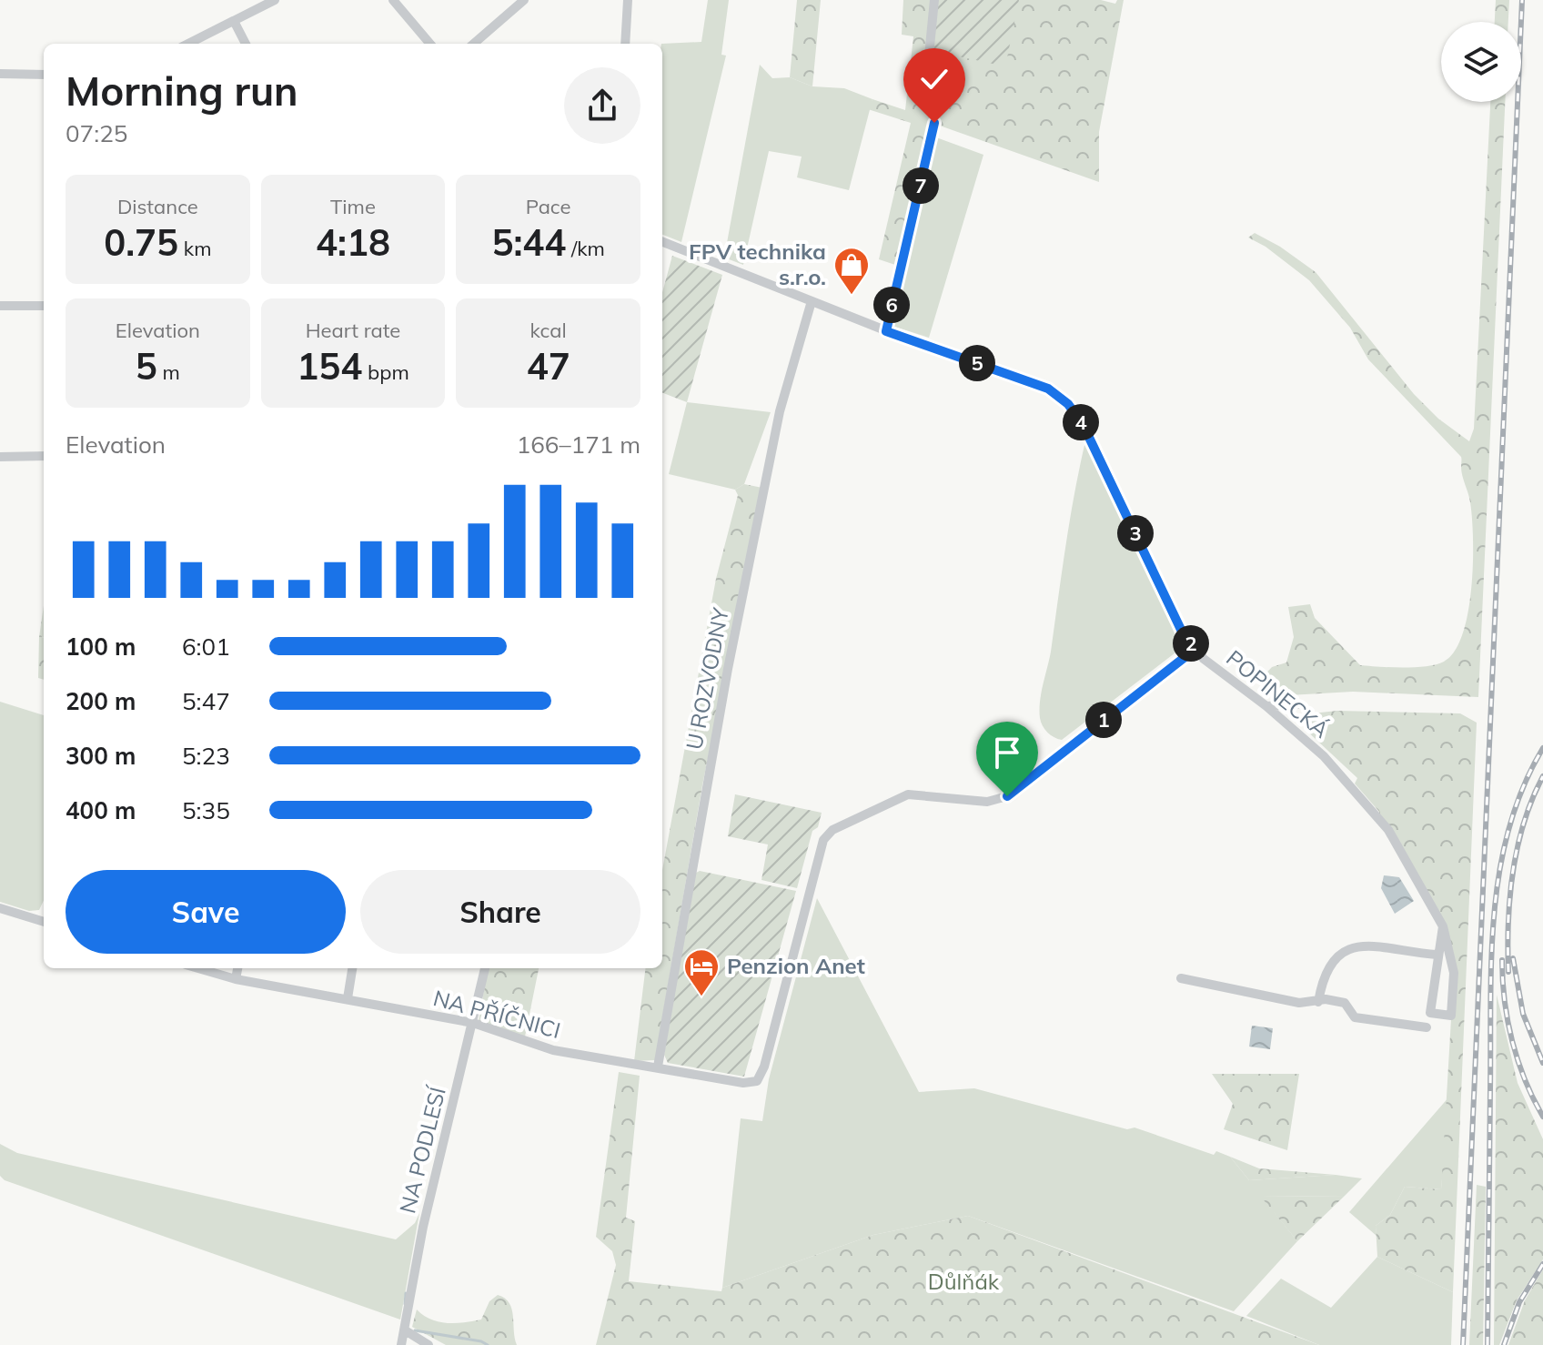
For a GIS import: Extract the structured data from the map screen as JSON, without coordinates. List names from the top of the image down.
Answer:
{
  "streets": {
    "street": [
      "U ROZVODNY",
      "POPINECKÁ",
      "NA PŘÍČNICI",
      "NA PODLESÍ"
    ]
  },
  "crossings": [
    ["U ROZVODNY", "POPINECKÁ"],
    ["U ROZVODNY", "NA PŘÍČNICI"],
    ["POPINECKÁ", "NA PŘÍČNICI"],
    ["NA PŘÍČNICI", "NA PODLESÍ"]
  ],
  "parks": ["Důlňák"],
  "places": {
    "shop": ["FPV technika s.r.o."],
    "hotel": ["Penzion Anet"]
  },
  "page": {
    "heading": ["Morning run", "07:25"],
    "pins": [
      "7",
      "6",
      "5",
      "4",
      "3",
      "2",
      "1"
    ],
    "stats": [
      ["Distance", "0.75 km"],
      ["Time", "4:18"],
      ["Pace", "5:44 /km"],
      ["Elevation", "5 m"],
      ["Heart rate", "154 bpm"],
      ["kcal", "47"]
    ],
    "chart": ["Elevation", "166–171 m"],
    "list": [
      {
        "name": "100 m",
        "note": "6:01"
      },
      {
        "name": "200 m",
        "note": "5:47"
      },
      {
        "name": "300 m",
        "note": "5:23"
      },
      {
        "name": "400 m",
        "note": "5:35"
      }
    ],
    "buttons": ["Save", "Share"]
  }
}
